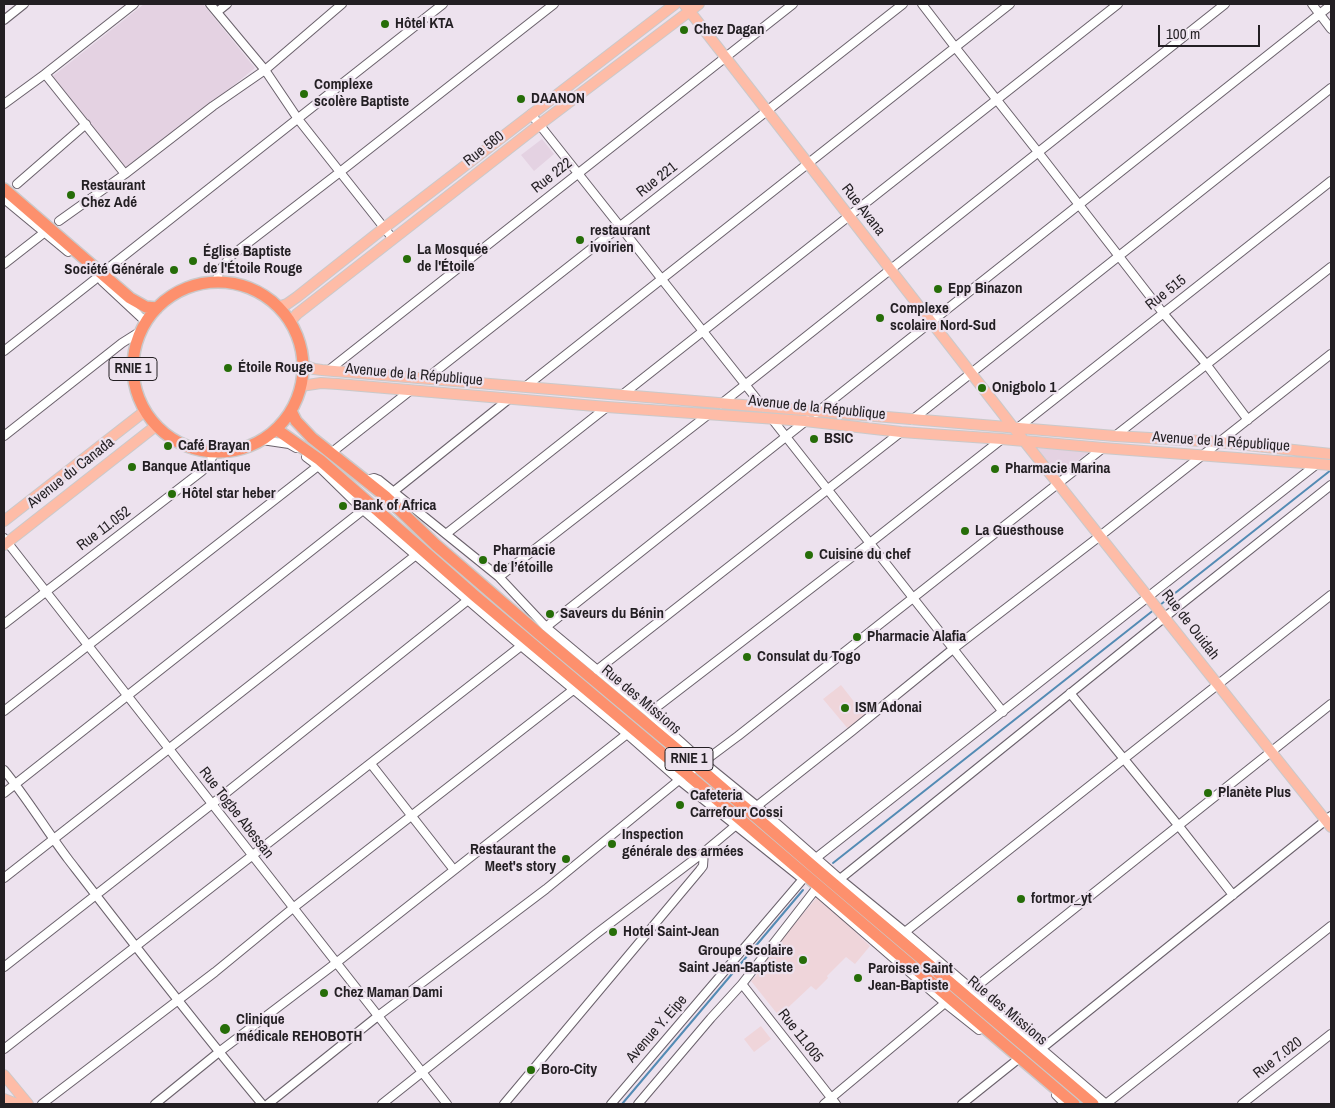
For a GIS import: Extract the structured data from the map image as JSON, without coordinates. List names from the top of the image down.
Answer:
{
  "streets": {
    "highway": ["RNIE 1", "Rue des Missions"],
    "main road": [
      "Rue 560",
      "Rue Avana",
      "Avenue de la République",
      "Avenue du Canada",
      "Rue de Ouidah"
    ],
    "street": [
      "Rue 222",
      "Rue 221",
      "Rue 515",
      "Rue 11.052",
      "Rue Togbe Abessan",
      "Avenue Y. Eipe",
      "Rue 11.005",
      "Rue 7.020"
    ]
  },
  "crossings": [
    ["Rue 560", "Rue Avana"],
    ["Rue 560", "RNIE 1"],
    ["Rue 560", "Avenue de la République"],
    ["Rue 560", "Avenue du Canada"],
    ["Rue 560", "Rue 11.052"],
    ["Rue 560", "Rue des Missions"],
    ["Rue 222", "Rue Avana"],
    ["Rue 222", "Avenue de la République"],
    ["Rue 221", "Rue Avana"],
    ["Rue 221", "Avenue de la République"],
    ["Rue Avana", "Rue 515"],
    ["Rue Avana", "Avenue de la République"],
    ["Rue Avana", "Rue de Ouidah"],
    ["Rue 515", "Avenue de la République"],
    ["RNIE 1", "Avenue de la République"],
    ["RNIE 1", "Avenue du Canada"],
    ["RNIE 1", "Rue 11.052"],
    ["RNIE 1", "Rue des Missions"],
    ["Avenue de la République", "Avenue du Canada"],
    ["Avenue de la République", "Rue 11.052"],
    ["Avenue de la République", "Rue de Ouidah"],
    ["Avenue de la République", "Rue des Missions"],
    ["Avenue du Canada", "Rue 11.052"],
    ["Avenue du Canada", "Rue des Missions"],
    ["Avenue du Canada", "Rue Togbe Abessan"],
    ["Rue 11.052", "Rue des Missions"],
    ["Rue 11.052", "Rue Togbe Abessan"]
  ],
  "places": [
    "Hôtel KTA",
    "Chez Dagan",
    "Complexe scolère Baptiste",
    "DAANON",
    "Restaurant Chez Adé",
    "restaurant ivoirien",
    "La Mosquée de l'Étoile",
    "Église Baptiste de l'Étoile Rouge",
    "Société Générale",
    "Epp Binazon",
    "Complexe scolaire Nord-Sud",
    "Étoile Rouge",
    "Onigbolo 1",
    "BSIC",
    "Café Brayan",
    "Banque Atlantique",
    "Pharmacie Marina",
    "Hôtel star heber",
    "Bank of Africa",
    "La Guesthouse",
    "Cuisine du chef",
    "Pharmacie de l’étoille",
    "Saveurs du Bénin",
    "Pharmacie Alafia",
    "Consulat du Togo",
    "ISM Adonai",
    "Planète Plus",
    "Cafeteria Carrefour Cossi",
    "Inspection générale des armées",
    "Restaurant the Meet's story",
    "fortmor_yt",
    "Hotel Saint-Jean",
    "Groupe Scolaire Saint Jean-Baptiste",
    "Paroisse Saint Jean-Baptiste",
    "Chez Maman Dami",
    "Clinique médicale REHOBOTH",
    "Boro-City"
  ],
  "scale_bar": "100 m"
}
